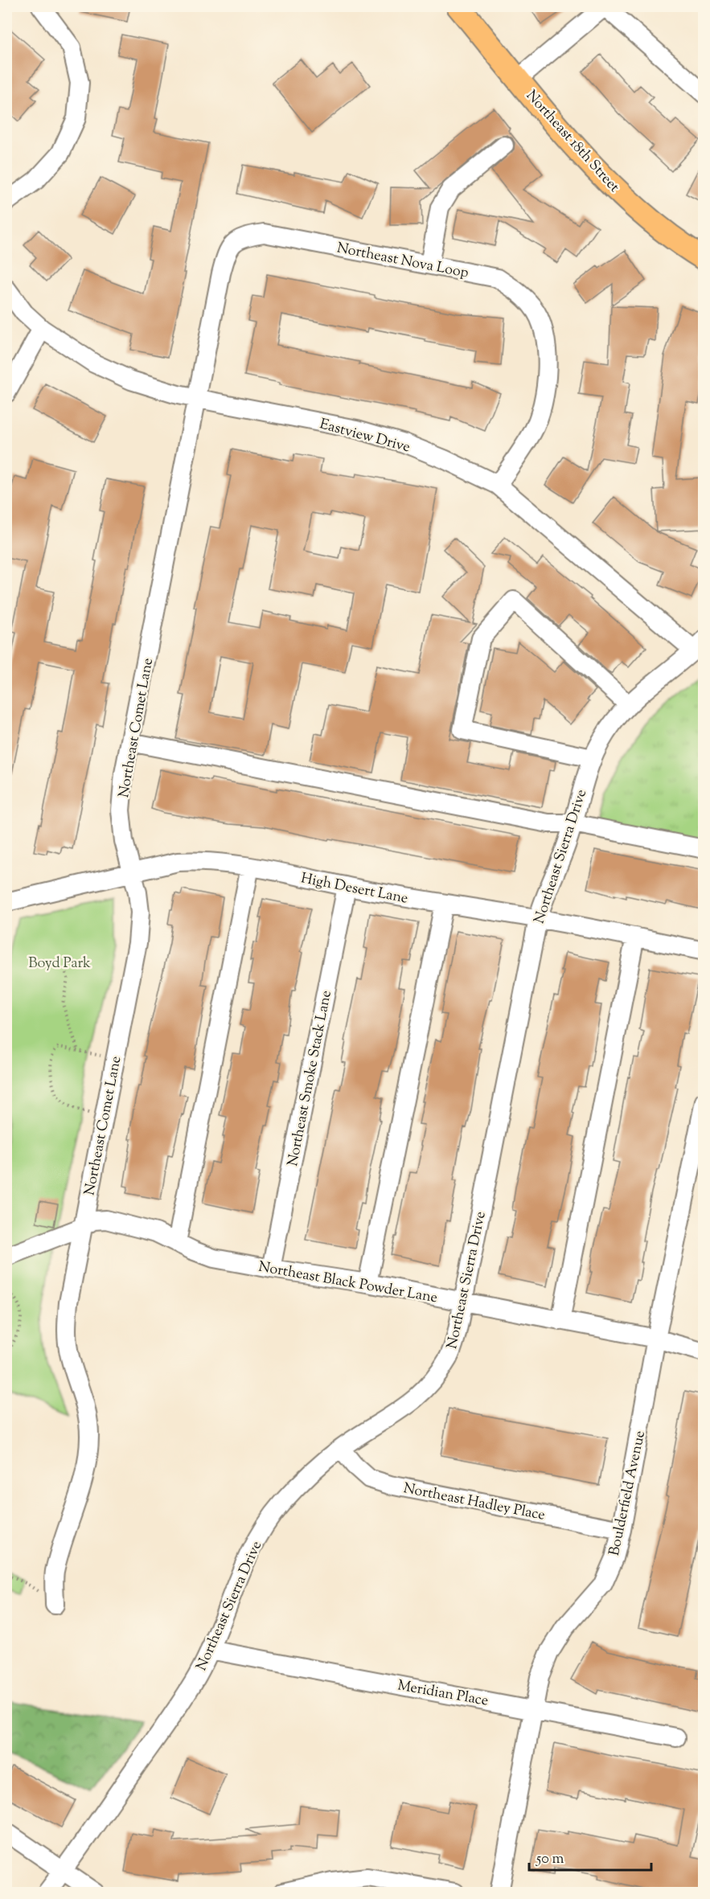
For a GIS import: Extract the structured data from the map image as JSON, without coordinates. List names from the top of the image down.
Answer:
{
  "streets": {
    "main road": ["Northeast 18th Street"],
    "street": [
      "Northeast Nova Loop",
      "Eastview Drive",
      "Northeast Comet Lane",
      "Northeast Sierra Drive",
      "High Desert Lane",
      "Northeast Smoke Stack Lane",
      "Northeast Black Powder Lane",
      "Boulderfield Avenue",
      "Northeast Hadley Place",
      "Meridian Place"
    ]
  },
  "crossings": [
    ["Northeast Nova Loop", "Eastview Drive"],
    ["Northeast Nova Loop", "Northeast Comet Lane"],
    ["Eastview Drive", "Northeast Comet Lane"],
    ["Eastview Drive", "Northeast Sierra Drive"],
    ["Northeast Comet Lane", "High Desert Lane"],
    ["Northeast Comet Lane", "Northeast Black Powder Lane"],
    ["Northeast Sierra Drive", "High Desert Lane"],
    ["Northeast Sierra Drive", "Northeast Black Powder Lane"],
    ["Northeast Sierra Drive", "Northeast Hadley Place"],
    ["Northeast Sierra Drive", "Meridian Place"],
    ["High Desert Lane", "Northeast Smoke Stack Lane"],
    ["Northeast Smoke Stack Lane", "Northeast Black Powder Lane"],
    ["Northeast Black Powder Lane", "Boulderfield Avenue"],
    ["Boulderfield Avenue", "Northeast Hadley Place"],
    ["Boulderfield Avenue", "Meridian Place"]
  ],
  "parks": ["Boyd Park"],
  "scale_bar": "50 m"
}
